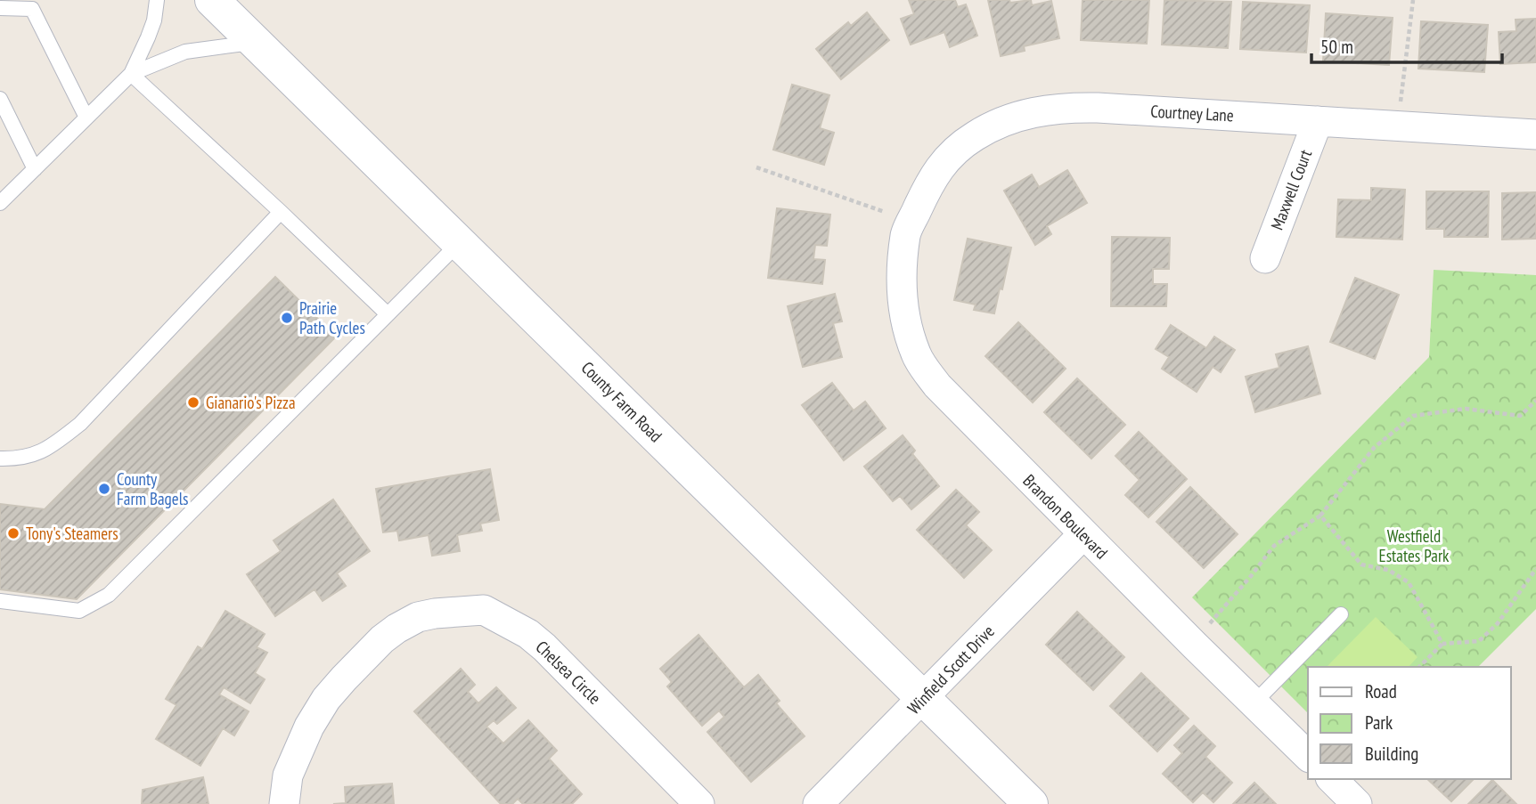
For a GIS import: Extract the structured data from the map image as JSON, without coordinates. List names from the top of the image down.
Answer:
{
  "streets": {
    "main road": ["County Farm Road"],
    "street": [
      "Courtney Lane",
      "Maxwell Court",
      "Brandon Boulevard",
      "Winfield Scott Drive",
      "Chelsea Circle"
    ]
  },
  "crossings": [
    ["Courtney Lane", "Maxwell Court"],
    ["Courtney Lane", "Brandon Boulevard"],
    ["County Farm Road", "Winfield Scott Drive"],
    ["Brandon Boulevard", "Winfield Scott Drive"]
  ],
  "parks": ["Westfield Estates Park"],
  "places": [
    "Prairie Path Cycles",
    "Gianario's Pizza",
    "County Farm Bagels",
    "Tony's Steamers"
  ],
  "legend": ["Road", "Park", "Building"],
  "scale_bar": "50 m"
}
